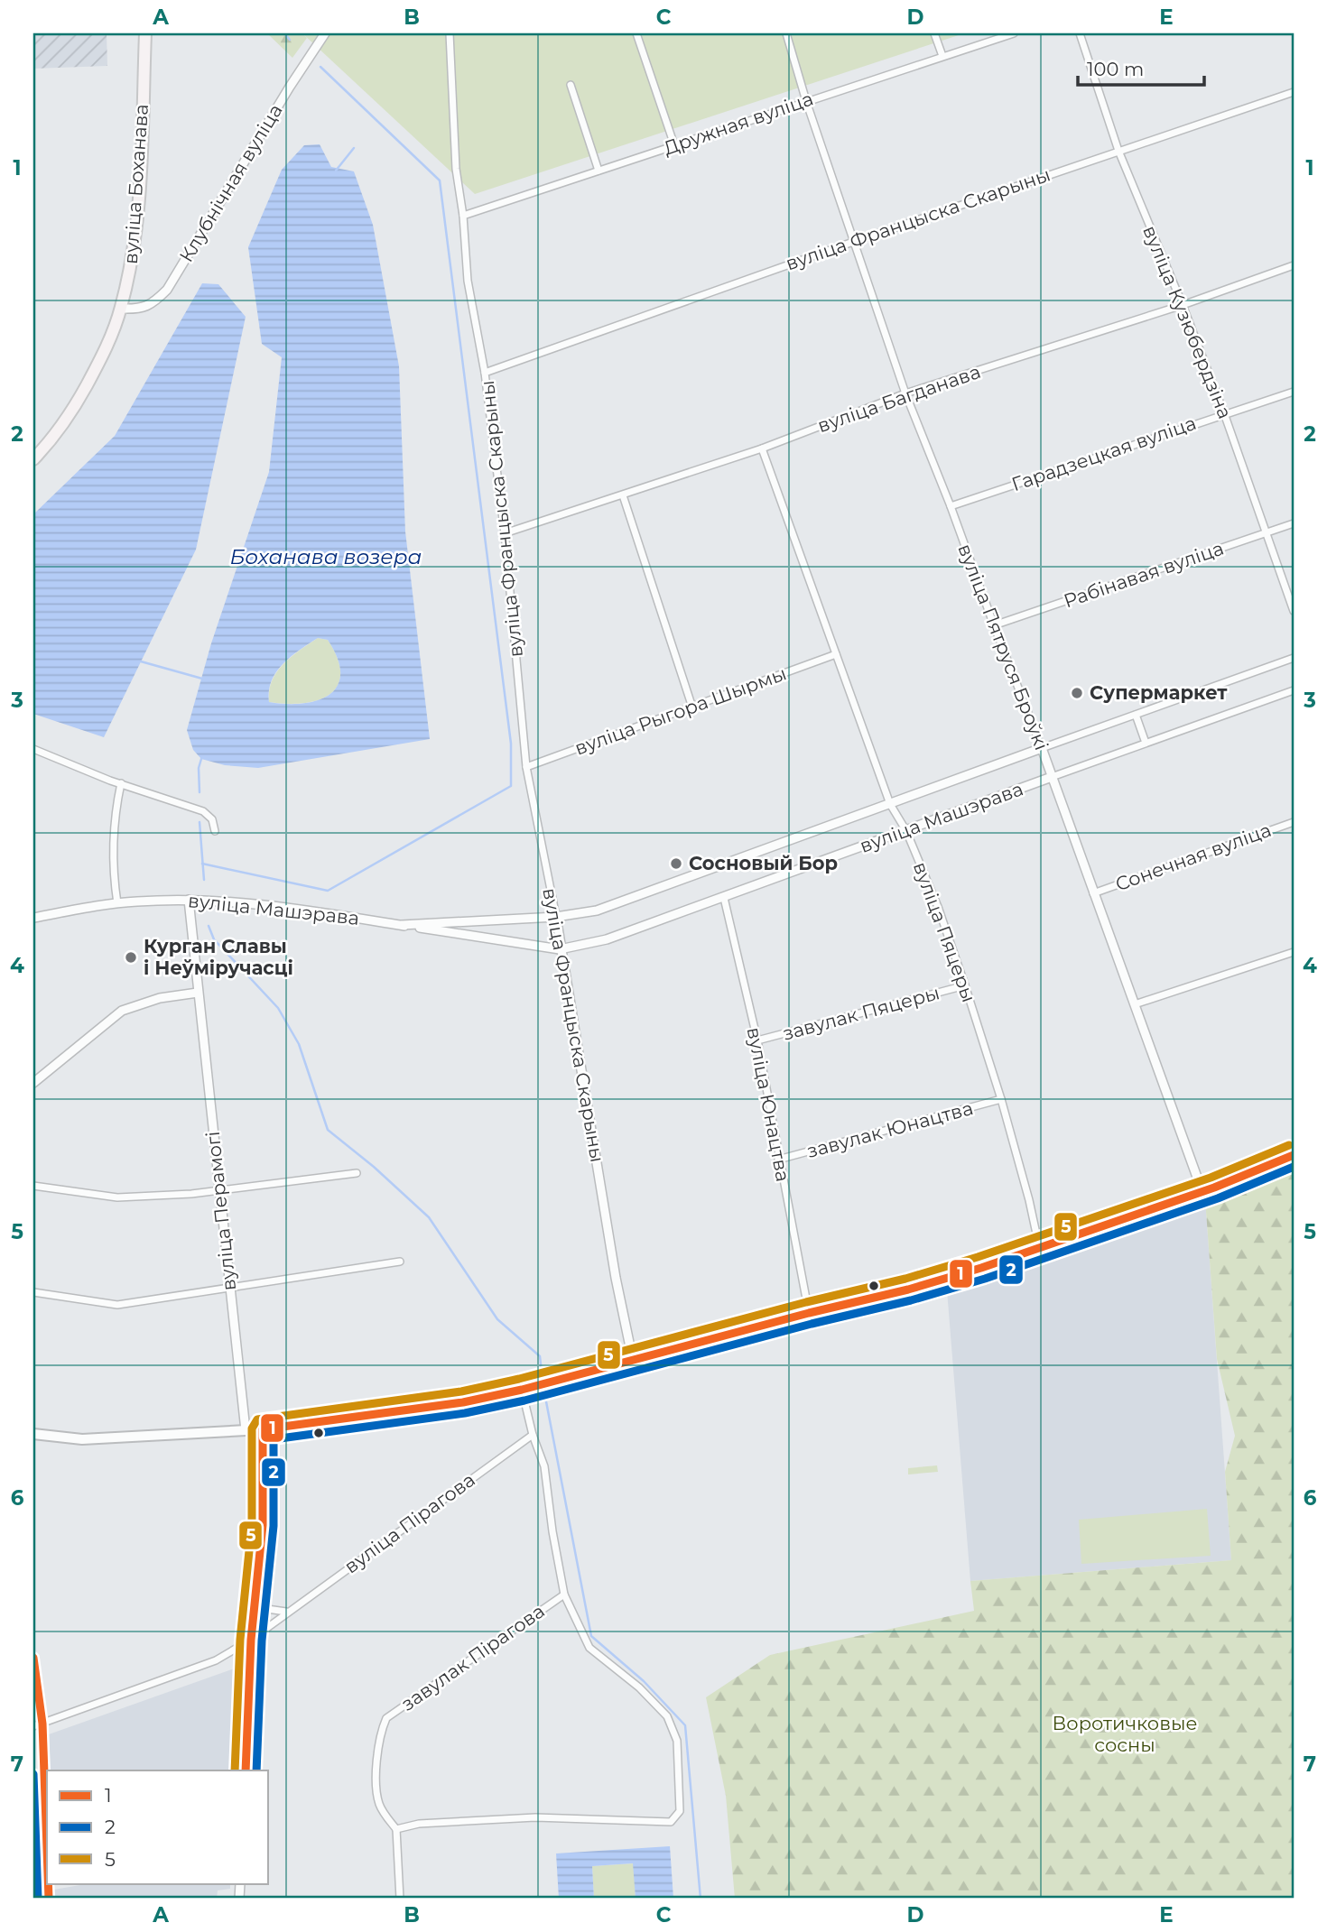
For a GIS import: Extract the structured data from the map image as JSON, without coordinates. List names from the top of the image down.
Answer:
{
  "streets": {
    "main road": ["вуліца Боханава"],
    "street": [
      "Дружная вуліца",
      "Клубнічная вуліца",
      "вуліца Францыска Скарыны",
      "вуліца Кузюбердзіна",
      "вуліца Багданава",
      "Гарадзецкая вуліца",
      "Рабінавая вуліца",
      "вуліца Пятруся Броўкі",
      "вуліца Рыгора Шырмы",
      "вуліца Машэрава",
      "Сонечная вуліца",
      "вуліца Пяцеры",
      "завулак Пяцеры",
      "вуліца Юнацтва",
      "завулак Юнацтва",
      "вуліца Перамогі",
      "вуліца Пірагова",
      "завулак Пірагова"
    ]
  },
  "crossings": [
    ["Дружная вуліца", "вуліца Пятруся Броўкі"],
    ["Клубнічная вуліца", "вуліца Боханава"],
    ["вуліца Францыска Скарыны", "вуліца Кузюбердзіна"],
    ["вуліца Францыска Скарыны", "вуліца Багданава"],
    ["вуліца Францыска Скарыны", "вуліца Пятруся Броўкі"],
    ["вуліца Францыска Скарыны", "вуліца Рыгора Шырмы"],
    ["вуліца Францыска Скарыны", "вуліца Машэрава"],
    ["вуліца Кузюбердзіна", "вуліца Багданава"],
    ["вуліца Кузюбердзіна", "Гарадзецкая вуліца"],
    ["вуліца Кузюбердзіна", "Рабінавая вуліца"],
    ["вуліца Багданава", "вуліца Пятруся Броўкі"],
    ["вуліца Багданава", "вуліца Пяцеры"],
    ["Гарадзецкая вуліца", "вуліца Пятруся Броўкі"],
    ["Рабінавая вуліца", "вуліца Пятруся Броўкі"],
    ["вуліца Пятруся Броўкі", "вуліца Машэрава"],
    ["вуліца Пятруся Броўкі", "Сонечная вуліца"],
    ["вуліца Рыгора Шырмы", "вуліца Пяцеры"],
    ["вуліца Машэрава", "вуліца Пяцеры"],
    ["вуліца Машэрава", "вуліца Юнацтва"],
    ["вуліца Машэрава", "вуліца Перамогі"],
    ["вуліца Пяцеры", "завулак Пяцеры"],
    ["вуліца Пяцеры", "завулак Юнацтва"],
    ["завулак Пяцеры", "вуліца Юнацтва"],
    ["вуліца Юнацтва", "завулак Юнацтва"]
  ],
  "water": ["Боханава возера"],
  "parks": ["Воротичковые сосны"],
  "places": ["Супермаркет", "Сосновый Бор", "Курган Славы і Неўміручасці"],
  "lines": ["transit line 5", "transit line 1", "transit line 2"],
  "legend": ["1", "2", "5"],
  "scale_bar": "100 m",
  "grid": {
    "columns": [
      "A",
      "B",
      "C",
      "D",
      "E"
    ],
    "rows": [
      "1",
      "2",
      "3",
      "4",
      "5",
      "6",
      "7"
    ]
  }
}
